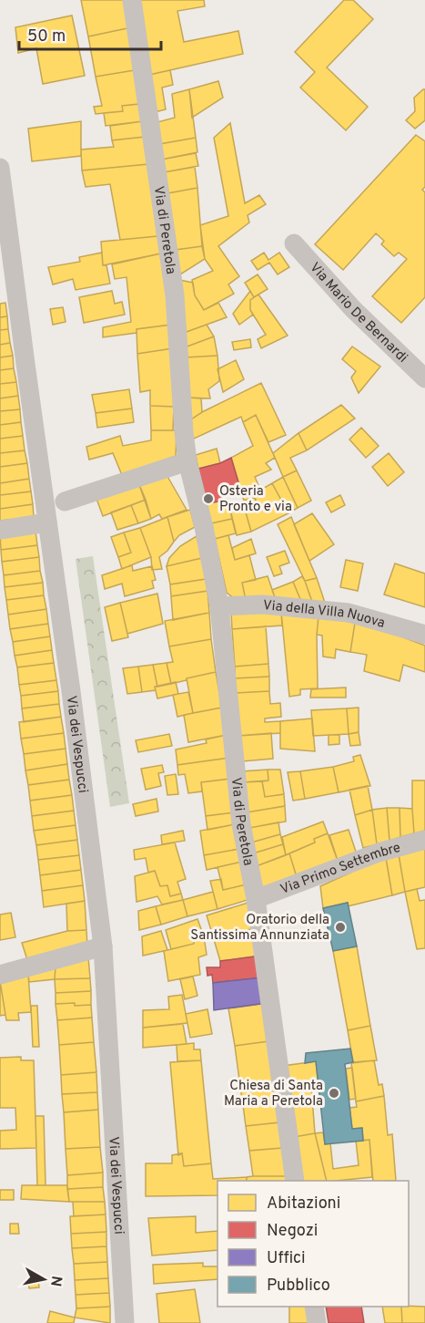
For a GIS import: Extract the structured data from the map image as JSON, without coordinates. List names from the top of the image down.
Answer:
{
  "streets": {
    "street": [
      "Via di Peretola",
      "Via Mario De Bernardi",
      "Via della Villa Nuova",
      "Via dei Vespucci",
      "Via Primo Settembre"
    ]
  },
  "crossings": [
    ["Via di Peretola", "Via della Villa Nuova"],
    ["Via di Peretola", "Via Primo Settembre"]
  ],
  "places": ["Osteria Pronto e via", "Oratorio della Santissima Annunziata", "Chiesa di Santa Maria a Peretola"],
  "legend": [
    "Abitazioni",
    "Negozi",
    "Uffici",
    "Pubblico"
  ],
  "scale_bar": "50 m",
  "north": "right"
}
